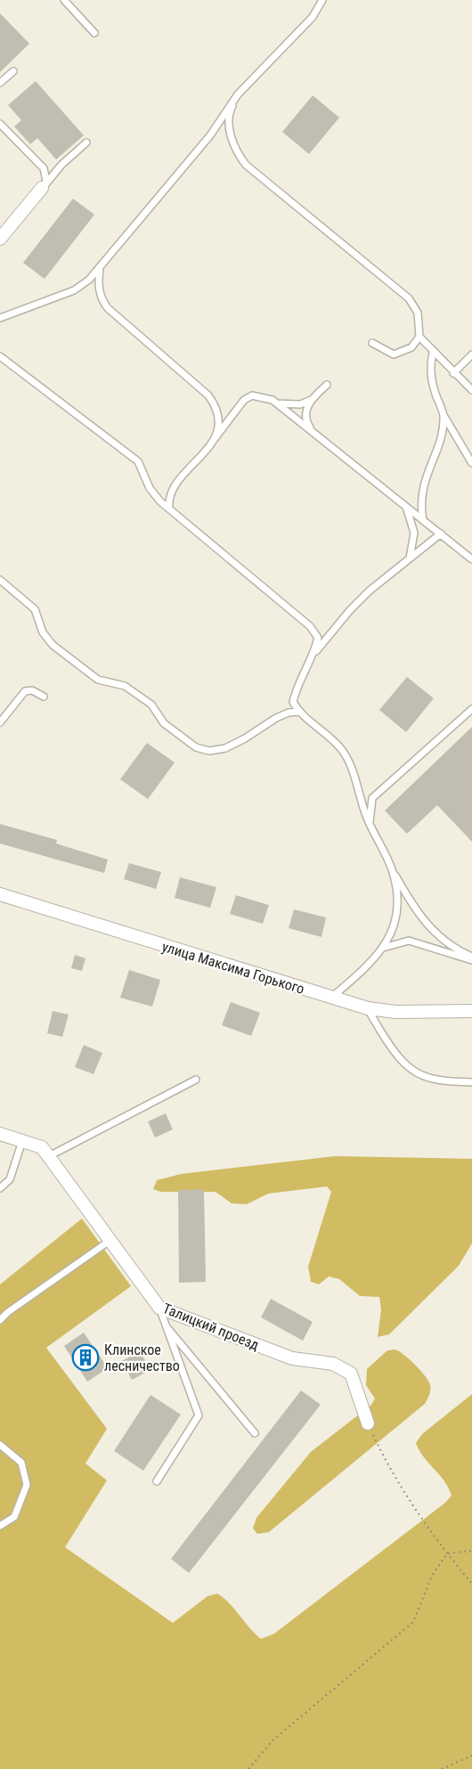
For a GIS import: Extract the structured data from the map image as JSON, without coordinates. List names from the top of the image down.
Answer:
{
  "streets": {
    "street": ["улица Максима Горького", "Талицкий проезд"]
  },
  "places": {
    "building": ["Клинское лесничество"]
  }
}
